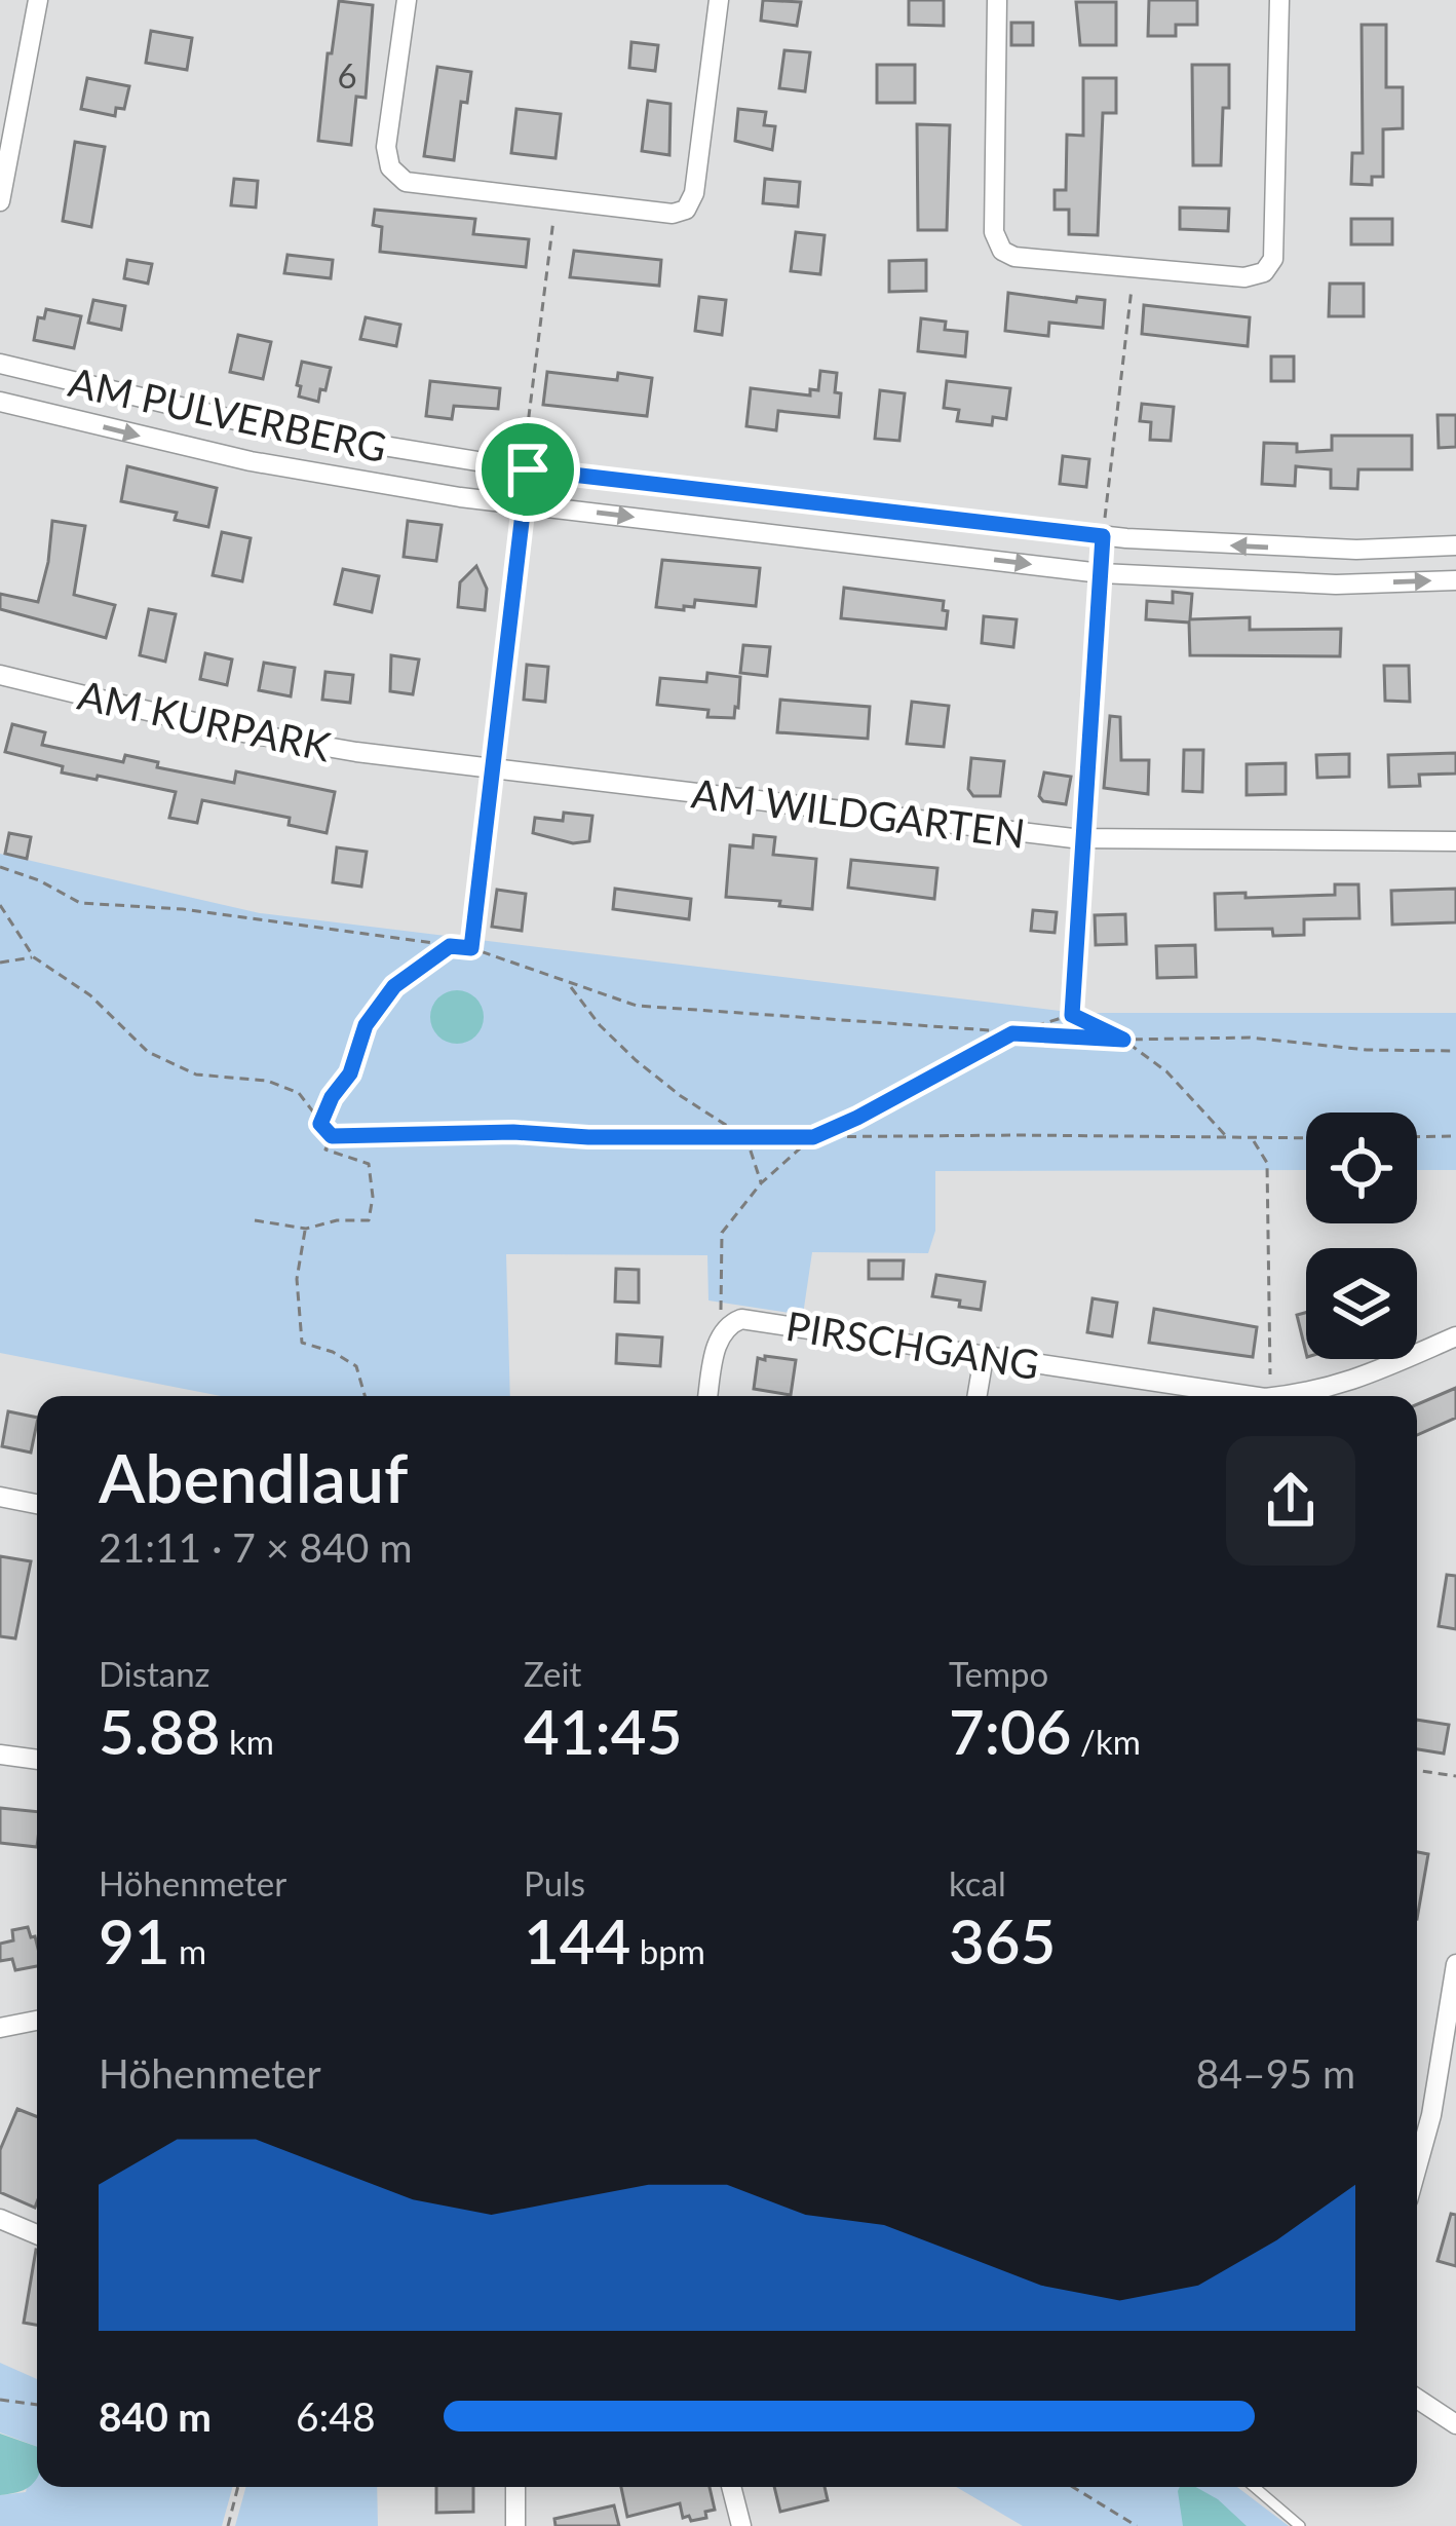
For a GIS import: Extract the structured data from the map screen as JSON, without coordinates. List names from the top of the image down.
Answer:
{
  "streets": {
    "street": [
      "AM PULVERBERG",
      "AM KURPARK",
      "AM WILDGARTEN",
      "PIRSCHGANG"
    ]
  },
  "crossings": [
    ["AM KURPARK", "AM WILDGARTEN"]
  ],
  "house_numbers": ["6"],
  "page": {
    "heading": ["Abendlauf", "21:11 · 7 × 840 m"],
    "stats": [
      ["Distanz", "5.88 km"],
      ["Zeit", "41:45"],
      ["Tempo", "7:06 /km"],
      ["Höhenmeter", "91 m"],
      ["Puls", "144 bpm"],
      ["kcal", "365"]
    ],
    "chart": ["Höhenmeter", "84–95 m"],
    "list": [
      {
        "name": "840 m",
        "note": "6:48"
      }
    ]
  }
}
